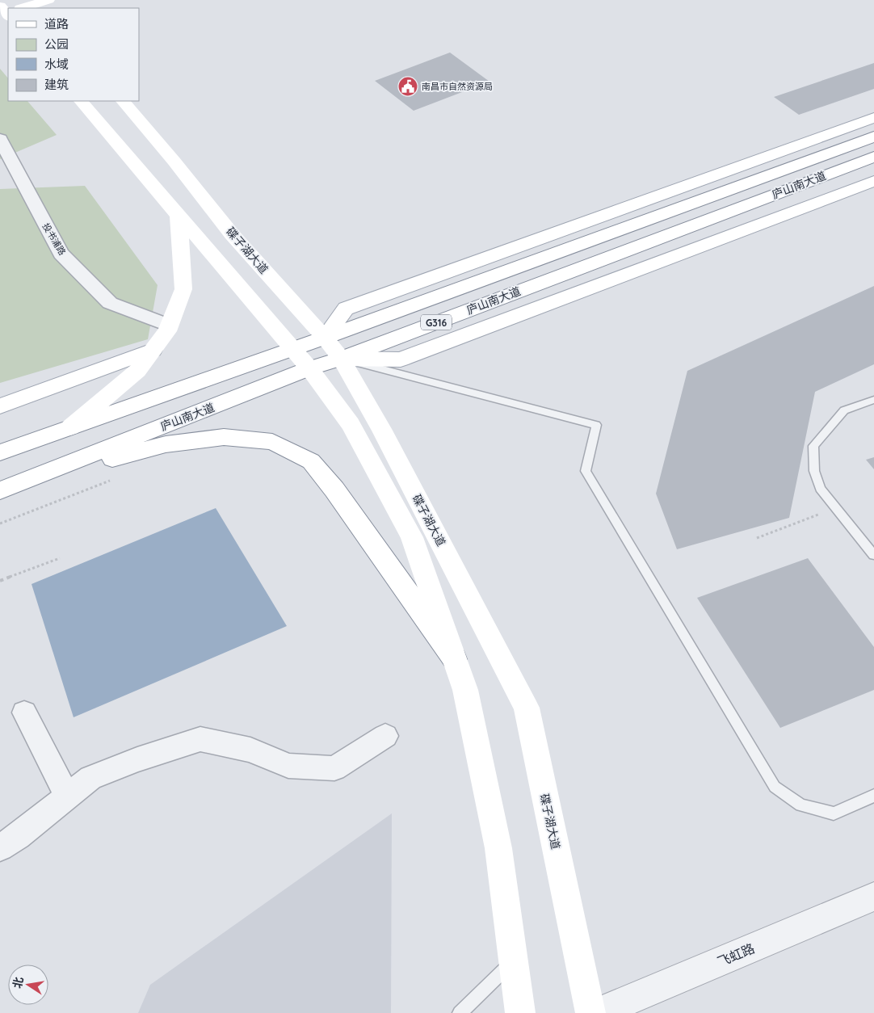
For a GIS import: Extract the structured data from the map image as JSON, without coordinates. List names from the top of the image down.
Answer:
{
  "streets": {
    "main road": ["庐山南大道", "碟子湖大道", "G316"],
    "street": ["投书浦路", "飞虹路"]
  },
  "crossings": [
    ["庐山南大道", "碟子湖大道"]
  ],
  "places": {
    "public building": ["南昌市自然资源局"]
  },
  "legend": [
    "道路",
    "公园",
    "水域",
    "建筑"
  ],
  "north": "left"
}
